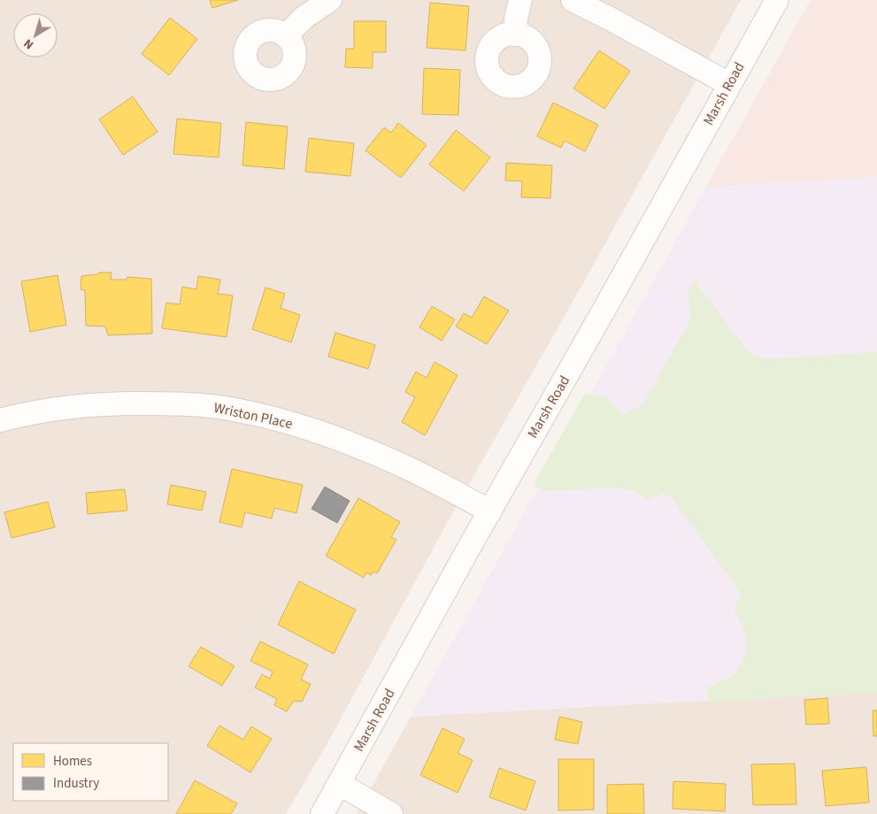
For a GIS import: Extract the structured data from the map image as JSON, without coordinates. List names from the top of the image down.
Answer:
{
  "streets": {
    "street": ["Marsh Road", "Wriston Place"]
  },
  "crossings": [
    ["Marsh Road", "Wriston Place"]
  ],
  "legend": ["Homes", "Industry"],
  "north": "bottom left"
}
